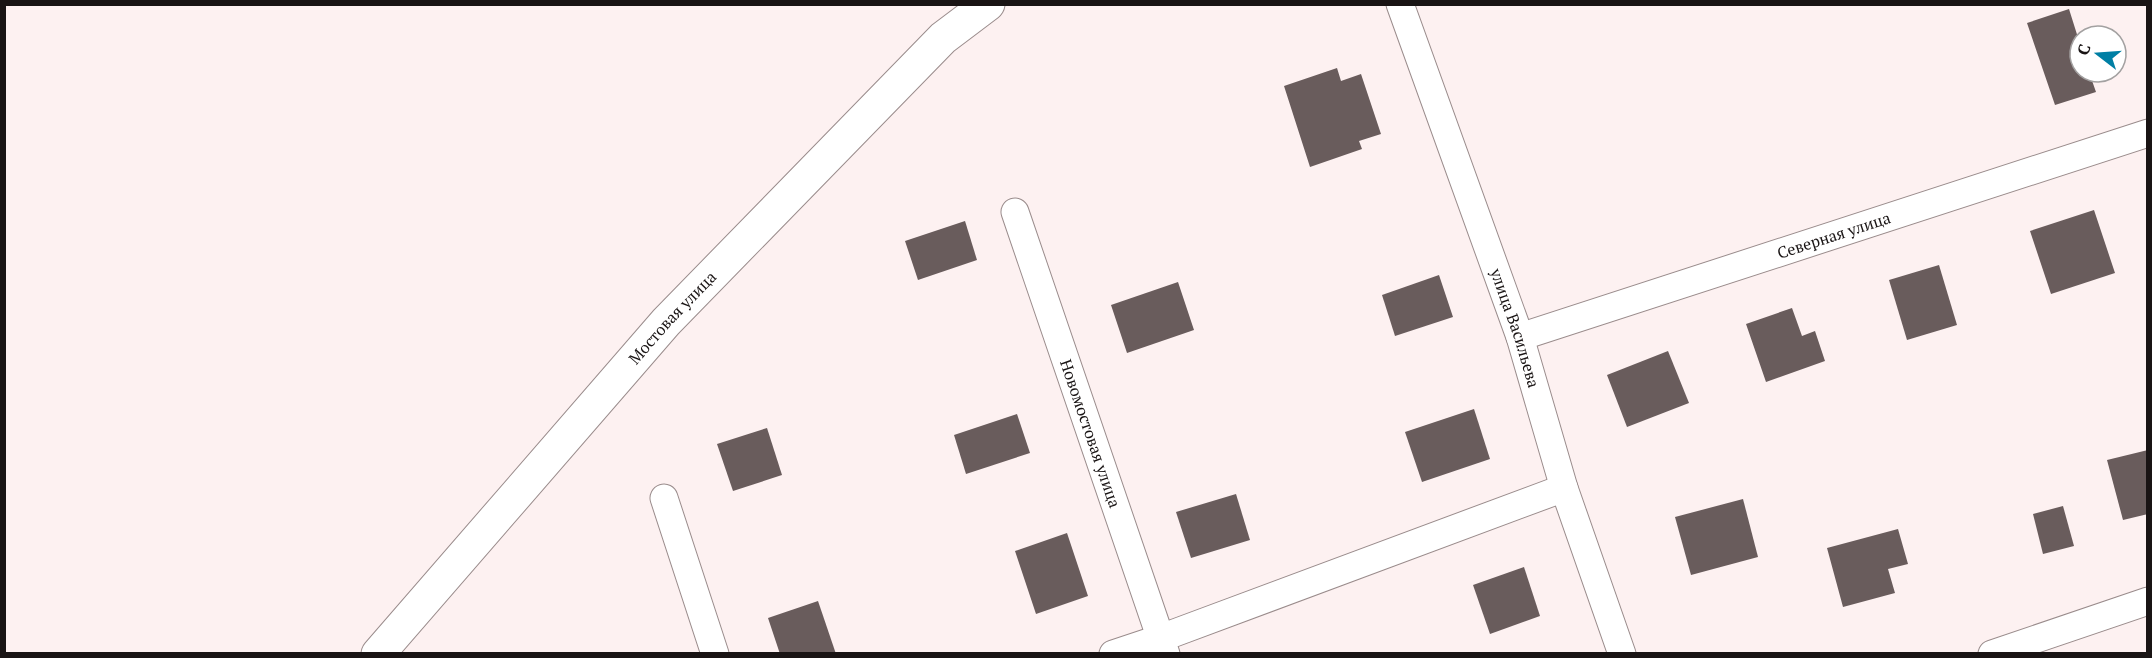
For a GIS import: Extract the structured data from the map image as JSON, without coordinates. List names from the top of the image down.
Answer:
{
  "streets": {
    "main road": ["Мостовая улица"],
    "street": ["Северная улица", "улица Васильева", "Новомостовая улица"]
  },
  "crossings": [
    ["Северная улица", "улица Васильева"]
  ],
  "north": "left"
}
